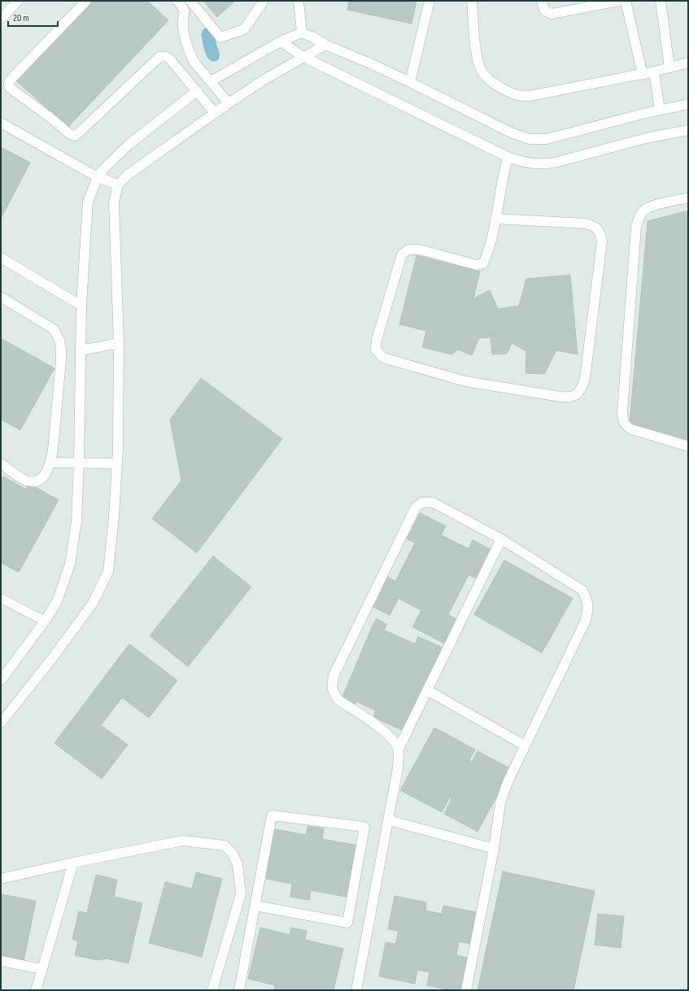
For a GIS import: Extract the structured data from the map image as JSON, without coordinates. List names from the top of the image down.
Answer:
{
  "scale_bar": "20 m"
}
